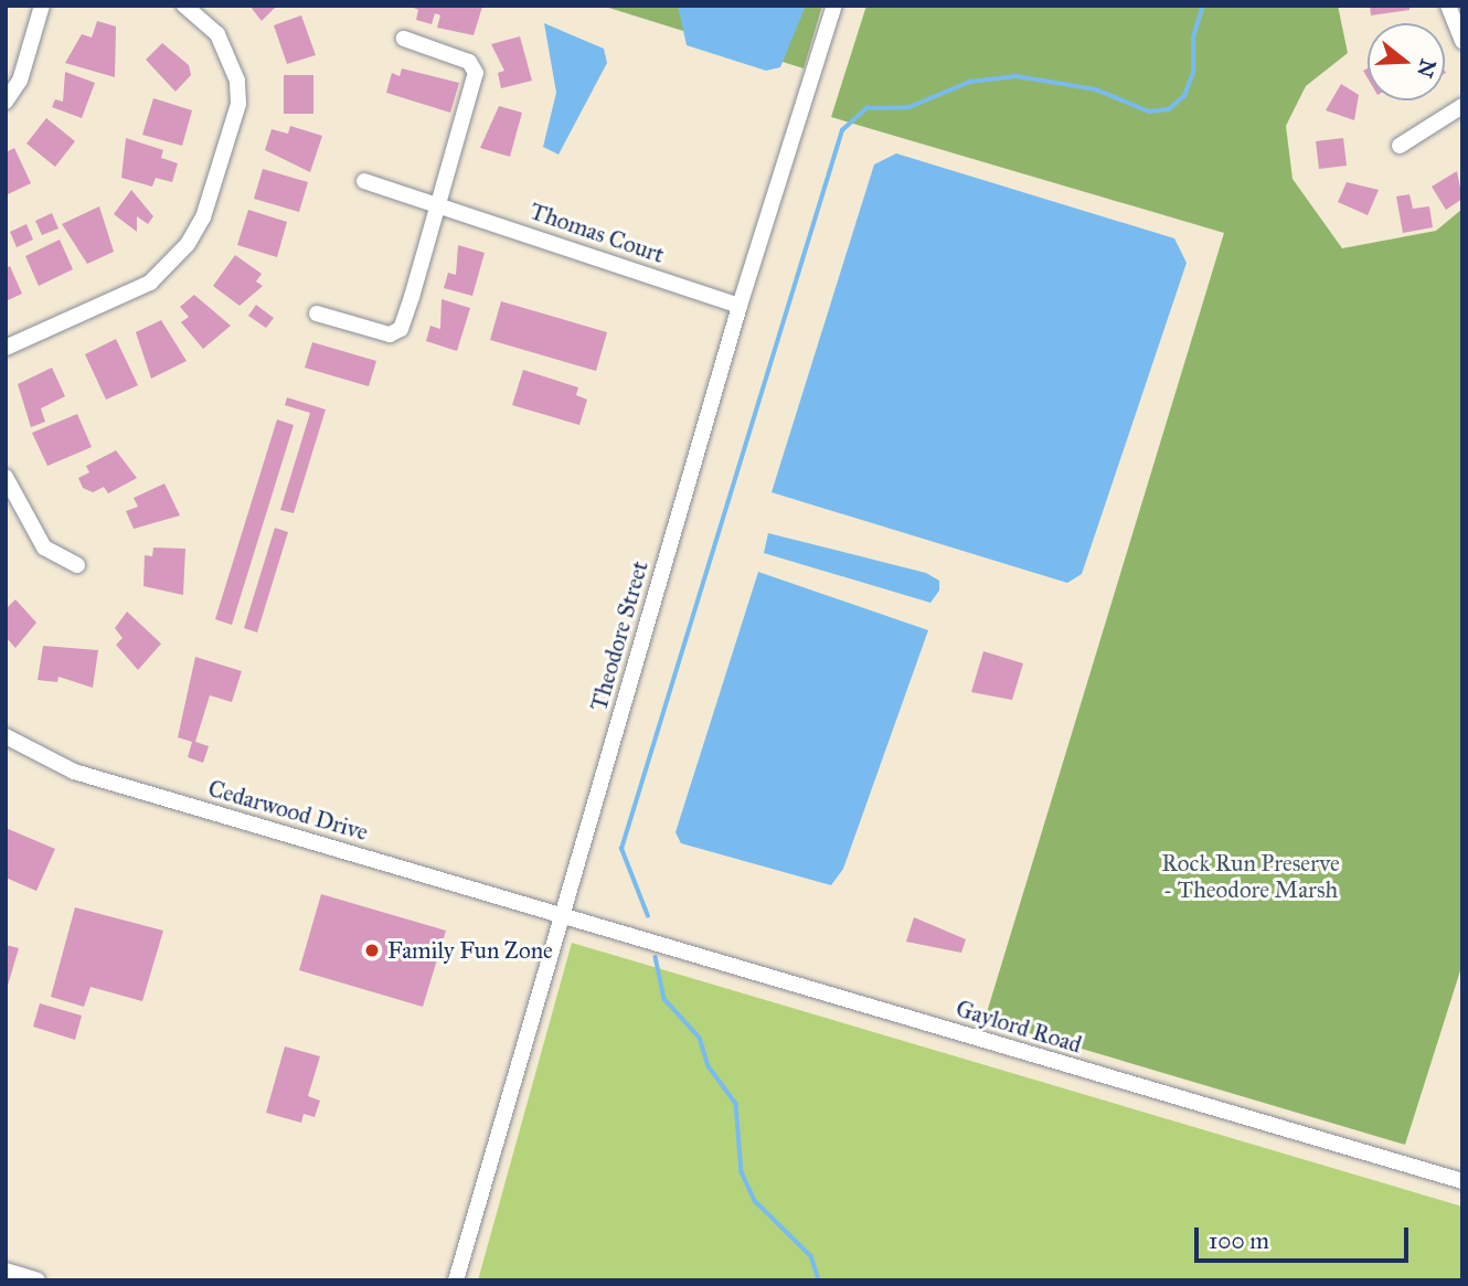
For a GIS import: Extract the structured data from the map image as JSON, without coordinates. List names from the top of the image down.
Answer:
{
  "streets": {
    "street": [
      "Thomas Court",
      "Theodore Street",
      "Cedarwood Drive",
      "Gaylord Road"
    ]
  },
  "crossings": [
    ["Thomas Court", "Theodore Street"],
    ["Theodore Street", "Cedarwood Drive"],
    ["Theodore Street", "Gaylord Road"],
    ["Cedarwood Drive", "Gaylord Road"]
  ],
  "parks": ["Rock Run Preserve - Theodore Marsh"],
  "places": ["Family Fun Zone"],
  "scale_bar": "100 m",
  "north": "right"
}
